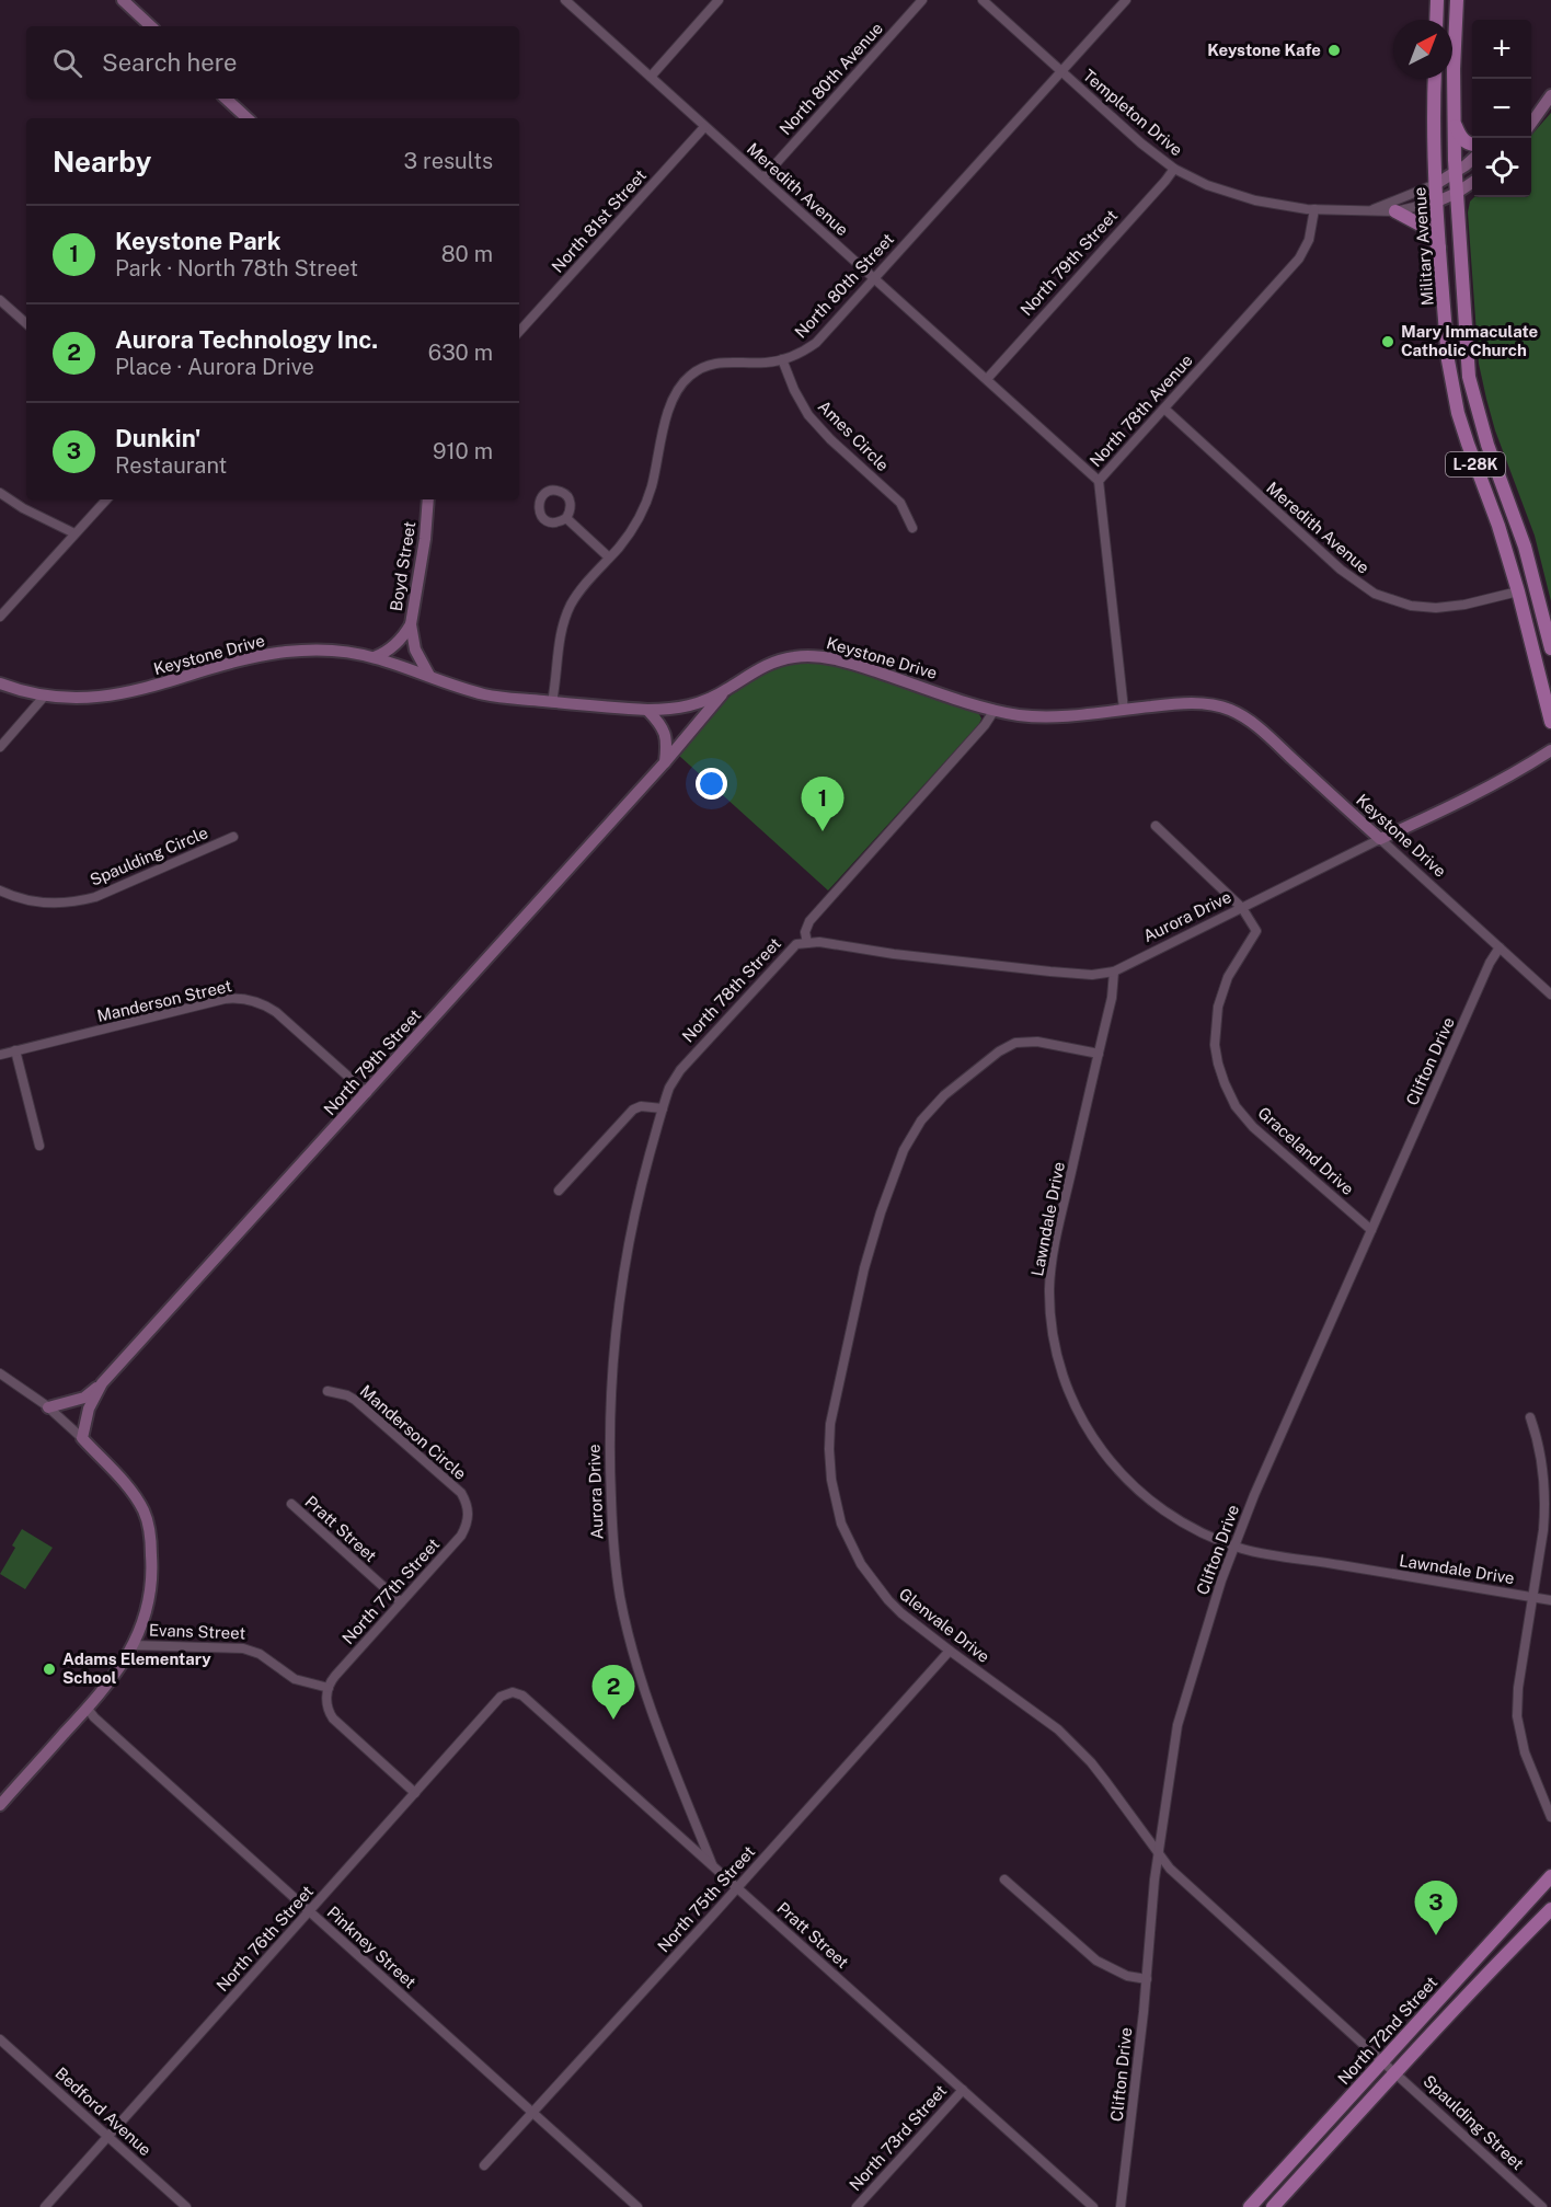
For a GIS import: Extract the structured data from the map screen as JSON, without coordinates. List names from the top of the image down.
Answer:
{
  "streets": {
    "main road": ["Military Avenue", "L-28K", "North 72nd Street"],
    "street": [
      "North 80th Avenue",
      "Templeton Drive",
      "Meredith Avenue",
      "North 81st Street",
      "North 79th Street",
      "North 80th Street",
      "North 78th Avenue",
      "Ames Circle",
      "Boyd Street",
      "Keystone Drive",
      "Spaulding Circle",
      "Aurora Drive",
      "North 78th Street",
      "Manderson Street",
      "Clifton Drive",
      "Graceland Drive",
      "Lawndale Drive",
      "Manderson Circle",
      "Pratt Street",
      "North 77th Street",
      "Glenvale Drive",
      "Evans Street",
      "North 75th Street",
      "North 76th Street",
      "Pinkney Street",
      "Bedford Avenue",
      "Spaulding Street",
      "North 73rd Street"
    ]
  },
  "crossings": [
    ["North 80th Avenue", "Meredith Avenue"],
    ["Templeton Drive", "Military Avenue"],
    ["Templeton Drive", "North 79th Street"],
    ["Templeton Drive", "North 80th Street"],
    ["Templeton Drive", "North 78th Avenue"],
    ["Meredith Avenue", "North 81st Street"],
    ["Meredith Avenue", "Military Avenue"],
    ["Meredith Avenue", "North 79th Street"],
    ["Meredith Avenue", "North 80th Street"],
    ["Meredith Avenue", "North 78th Avenue"],
    ["North 79th Street", "Keystone Drive"],
    ["North 79th Street", "Manderson Street"],
    ["North 79th Street", "Evans Street"],
    ["North 80th Street", "Ames Circle"],
    ["North 80th Street", "Keystone Drive"],
    ["North 78th Avenue", "Keystone Drive"],
    ["Boyd Street", "Keystone Drive"],
    ["Keystone Drive", "Aurora Drive"],
    ["Keystone Drive", "North 78th Street"],
    ["Keystone Drive", "Clifton Drive"],
    ["Aurora Drive", "North 78th Street"],
    ["Aurora Drive", "Graceland Drive"],
    ["Aurora Drive", "Lawndale Drive"],
    ["Aurora Drive", "Pratt Street"],
    ["Clifton Drive", "Graceland Drive"],
    ["Clifton Drive", "Lawndale Drive"],
    ["Clifton Drive", "Glenvale Drive"],
    ["Lawndale Drive", "Glenvale Drive"],
    ["Manderson Circle", "North 77th Street"],
    ["Pratt Street", "North 77th Street"],
    ["Pratt Street", "North 75th Street"],
    ["Pratt Street", "North 76th Street"],
    ["Pratt Street", "North 73rd Street"],
    ["North 77th Street", "Evans Street"],
    ["Glenvale Drive", "North 75th Street"],
    ["Glenvale Drive", "North 72nd Street"],
    ["Glenvale Drive", "Spaulding Street"],
    ["North 75th Street", "Pinkney Street"],
    ["North 76th Street", "Pinkney Street"],
    ["North 76th Street", "Bedford Avenue"],
    ["North 72nd Street", "Spaulding Street"]
  ],
  "places": ["Keystone Kafe", "Mary Immaculate Catholic Church", "Adams Elementary School"],
  "north": "top right",
  "page": {
    "map_buttons": ["+", "−"],
    "search": "Search here",
    "heading": ["Nearby", "3 results"],
    "list": [
      {
        "mark": "1",
        "name": "Keystone Park",
        "note": "Park · North 78th Street",
        "value": "80 m"
      },
      {
        "mark": "2",
        "name": "Aurora Technology Inc.",
        "note": "Place · Aurora Drive",
        "value": "630 m"
      },
      {
        "mark": "3",
        "name": "Dunkin'",
        "note": "Restaurant",
        "value": "910 m"
      }
    ],
    "pins": ["1", "2", "3"]
  }
}
